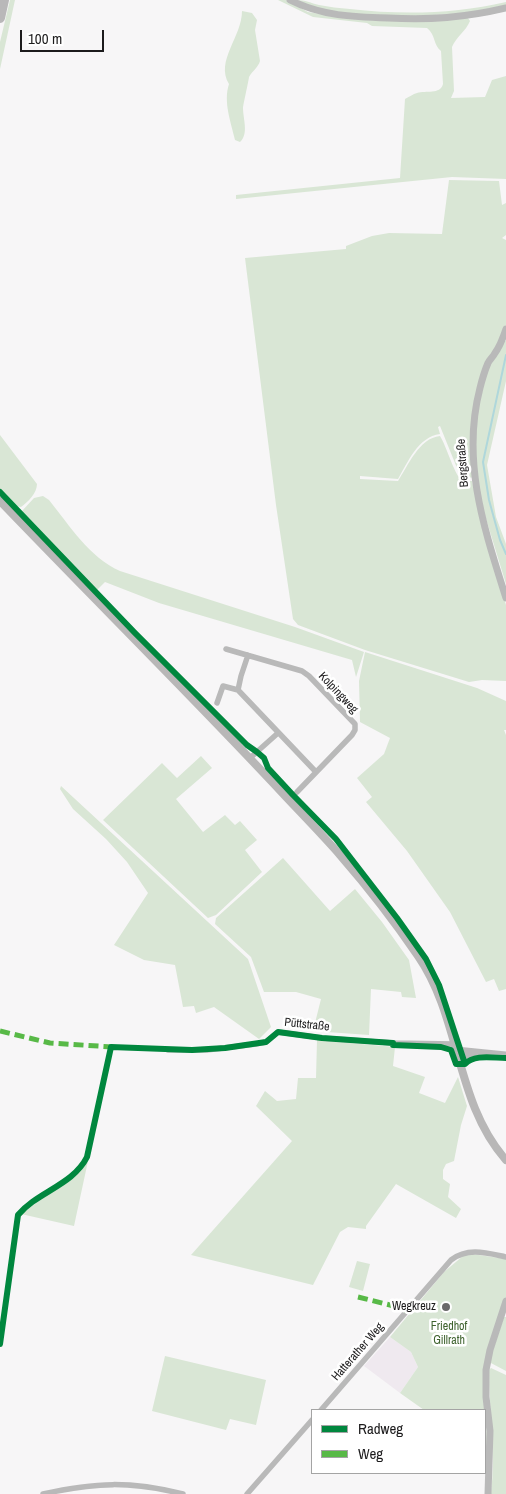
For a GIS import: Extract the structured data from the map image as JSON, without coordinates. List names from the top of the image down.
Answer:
{
  "streets": {
    "street": [
      "Bergstraße",
      "Kolpingweg",
      "Püttstraße",
      "Hatterather Weg"
    ]
  },
  "parks": ["Friedhof Gillrath"],
  "places": ["Wegkreuz"],
  "legend": ["Radweg", "Weg"],
  "scale_bar": "100 m"
}
